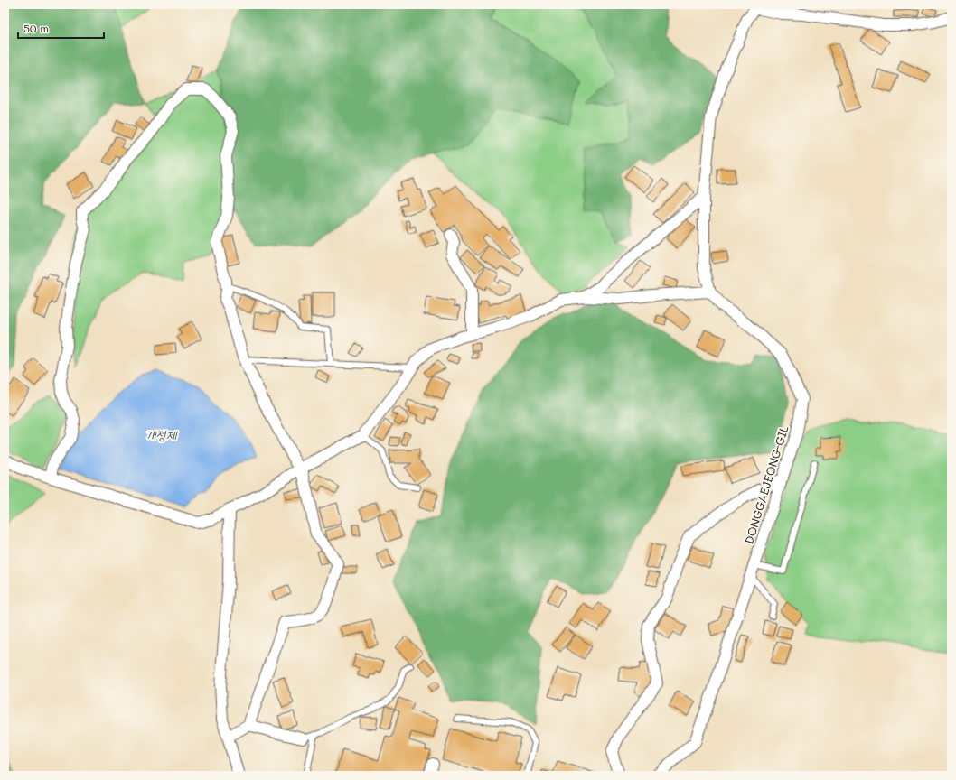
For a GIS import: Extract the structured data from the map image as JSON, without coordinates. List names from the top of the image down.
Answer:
{
  "streets": {
    "street": ["DONGGAEJEONG-GIL"]
  },
  "water": ["개정제"],
  "scale_bar": "50 m"
}
